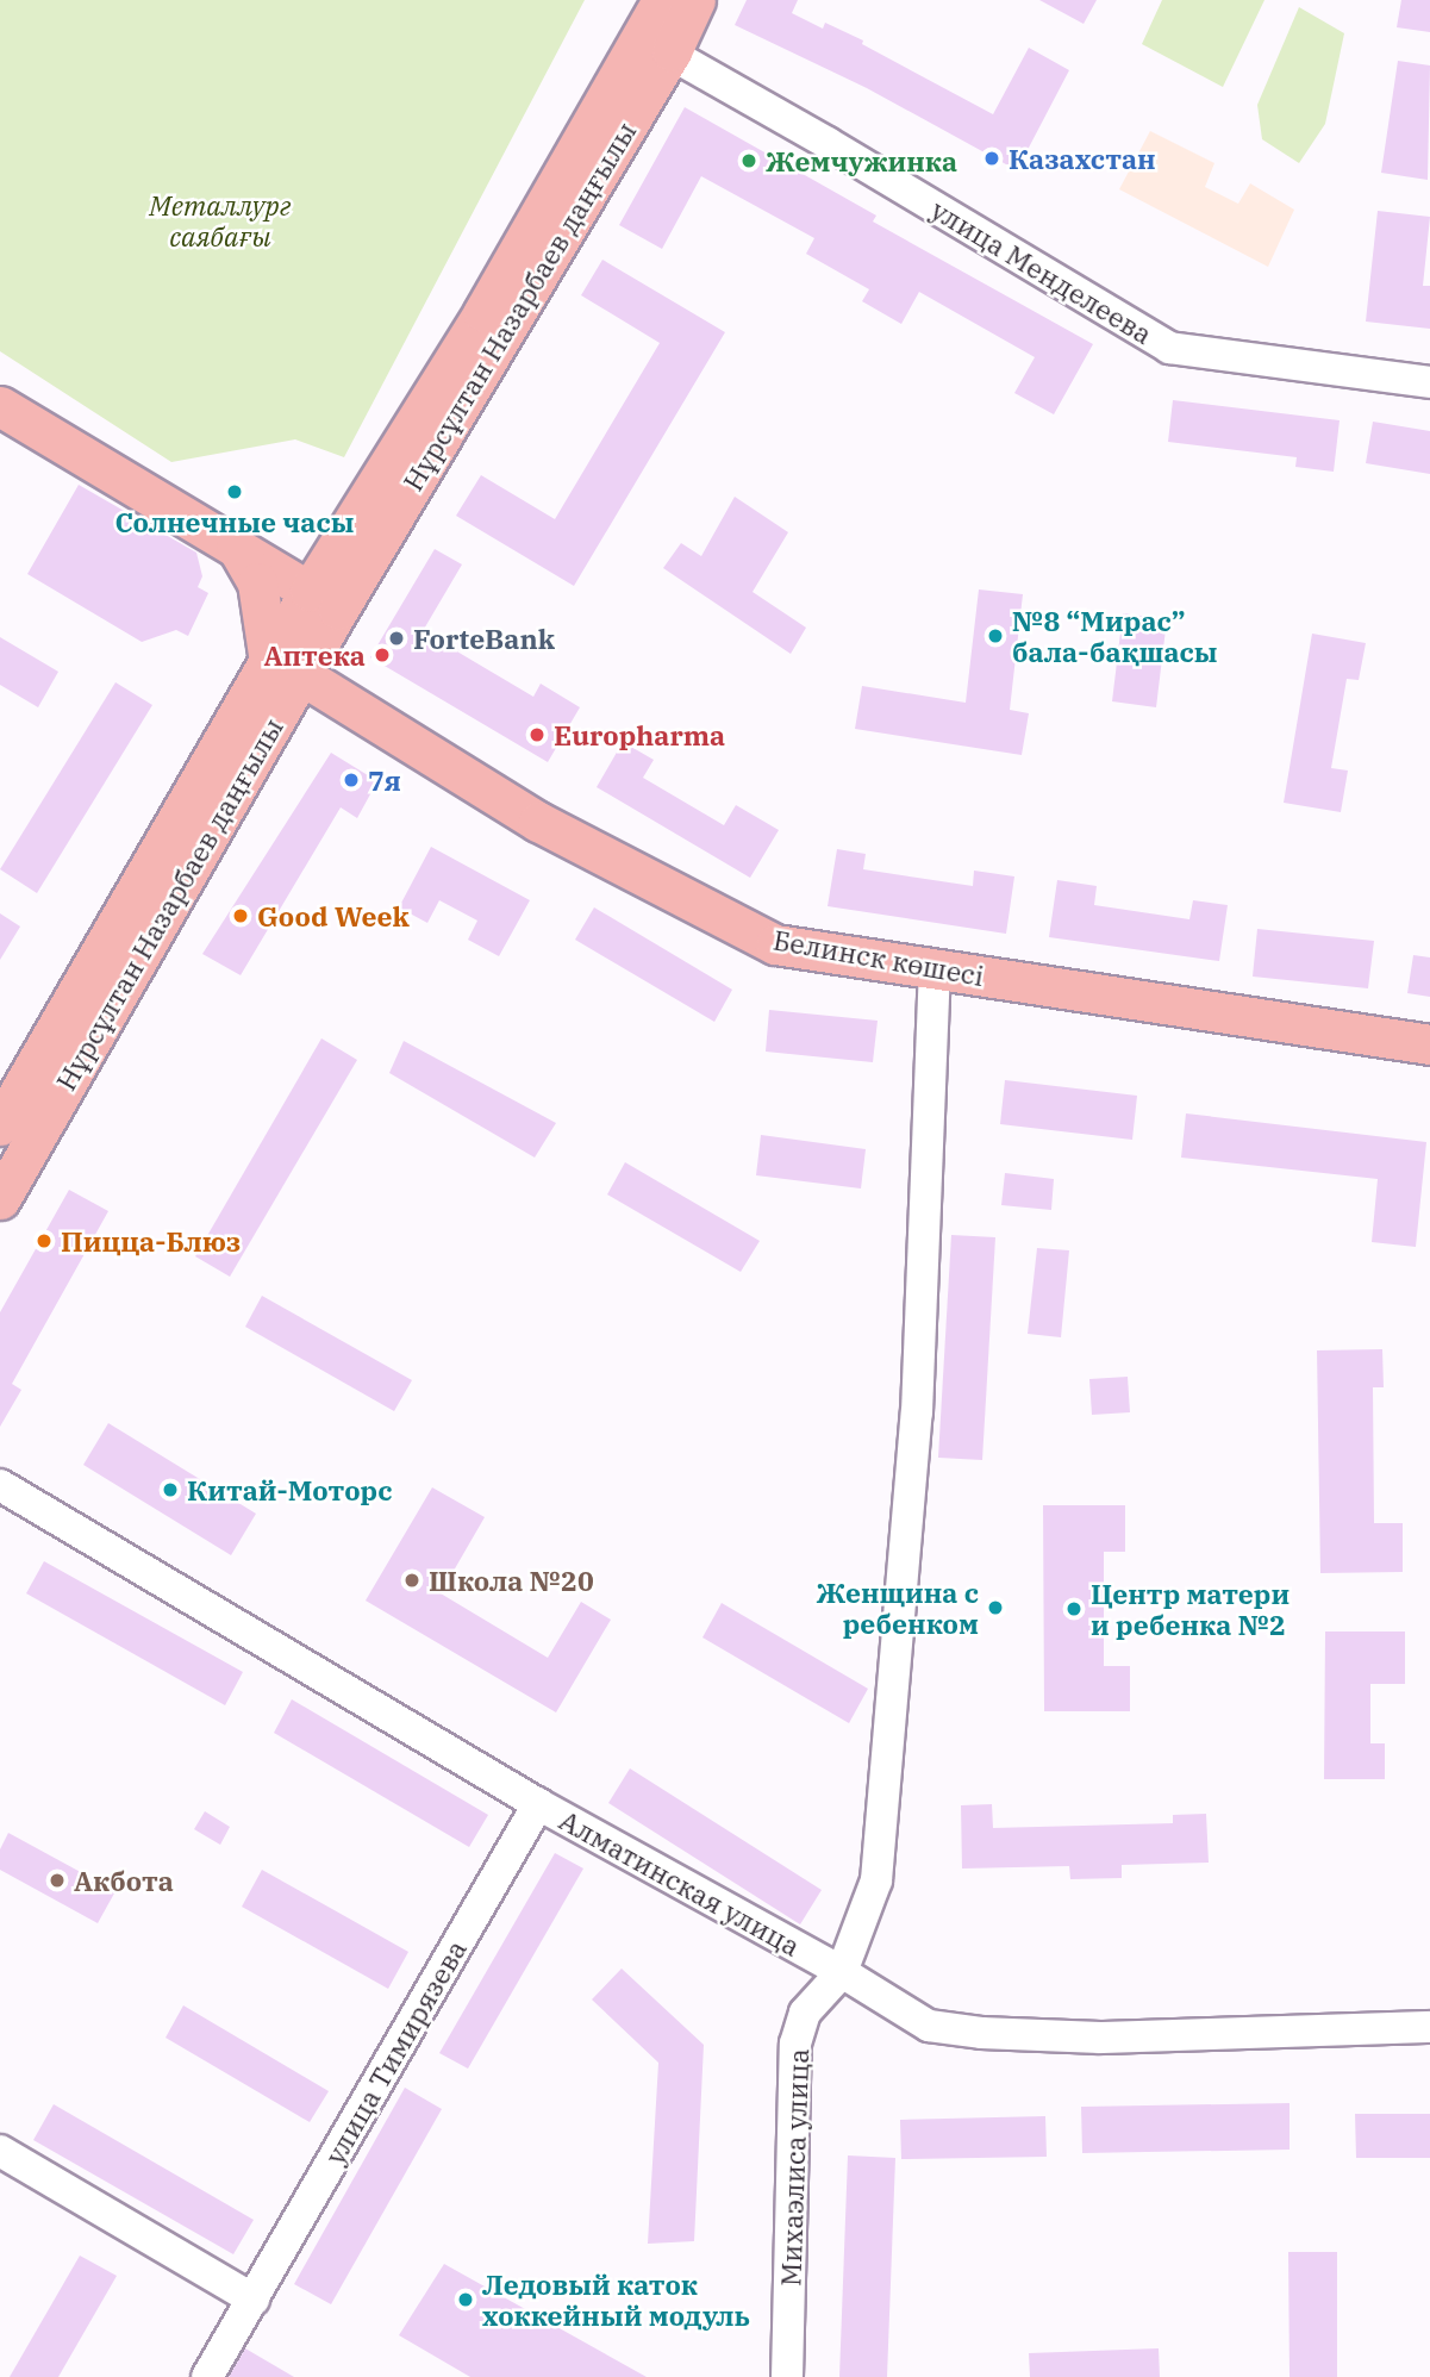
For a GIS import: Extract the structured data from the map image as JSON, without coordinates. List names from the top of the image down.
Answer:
{
  "streets": {
    "main road": ["Нұрсұлтан Назарбаев даңғылы", "Белинск көшесі"],
    "street": [
      "улица Менделеева",
      "Алматинская улица",
      "улица Тимирязева",
      "Михаэлиса улица"
    ]
  },
  "crossings": [
    ["улица Менделеева", "Нұрсұлтан Назарбаев даңғылы"],
    ["Нұрсұлтан Назарбаев даңғылы", "Белинск көшесі"],
    ["Алматинская улица", "улица Тимирязева"],
    ["Алматинская улица", "Михаэлиса улица"]
  ],
  "parks": ["Металлург саябағы"],
  "places": [
    "Казахстан",
    "Жемчужинка",
    "Солнечные часы",
    "№8 “Мирас” бала-бақшасы",
    "ForteBank",
    "Аптека",
    "Europharma",
    "7я",
    "Good Week",
    "Пицца-Блюз",
    "Китай-Моторс",
    "Школа №20",
    "Женщина с ребенком",
    "Центр матери и ребенка №2",
    "Акбота",
    "Ледовый каток хоккейный модуль"
  ]
}
